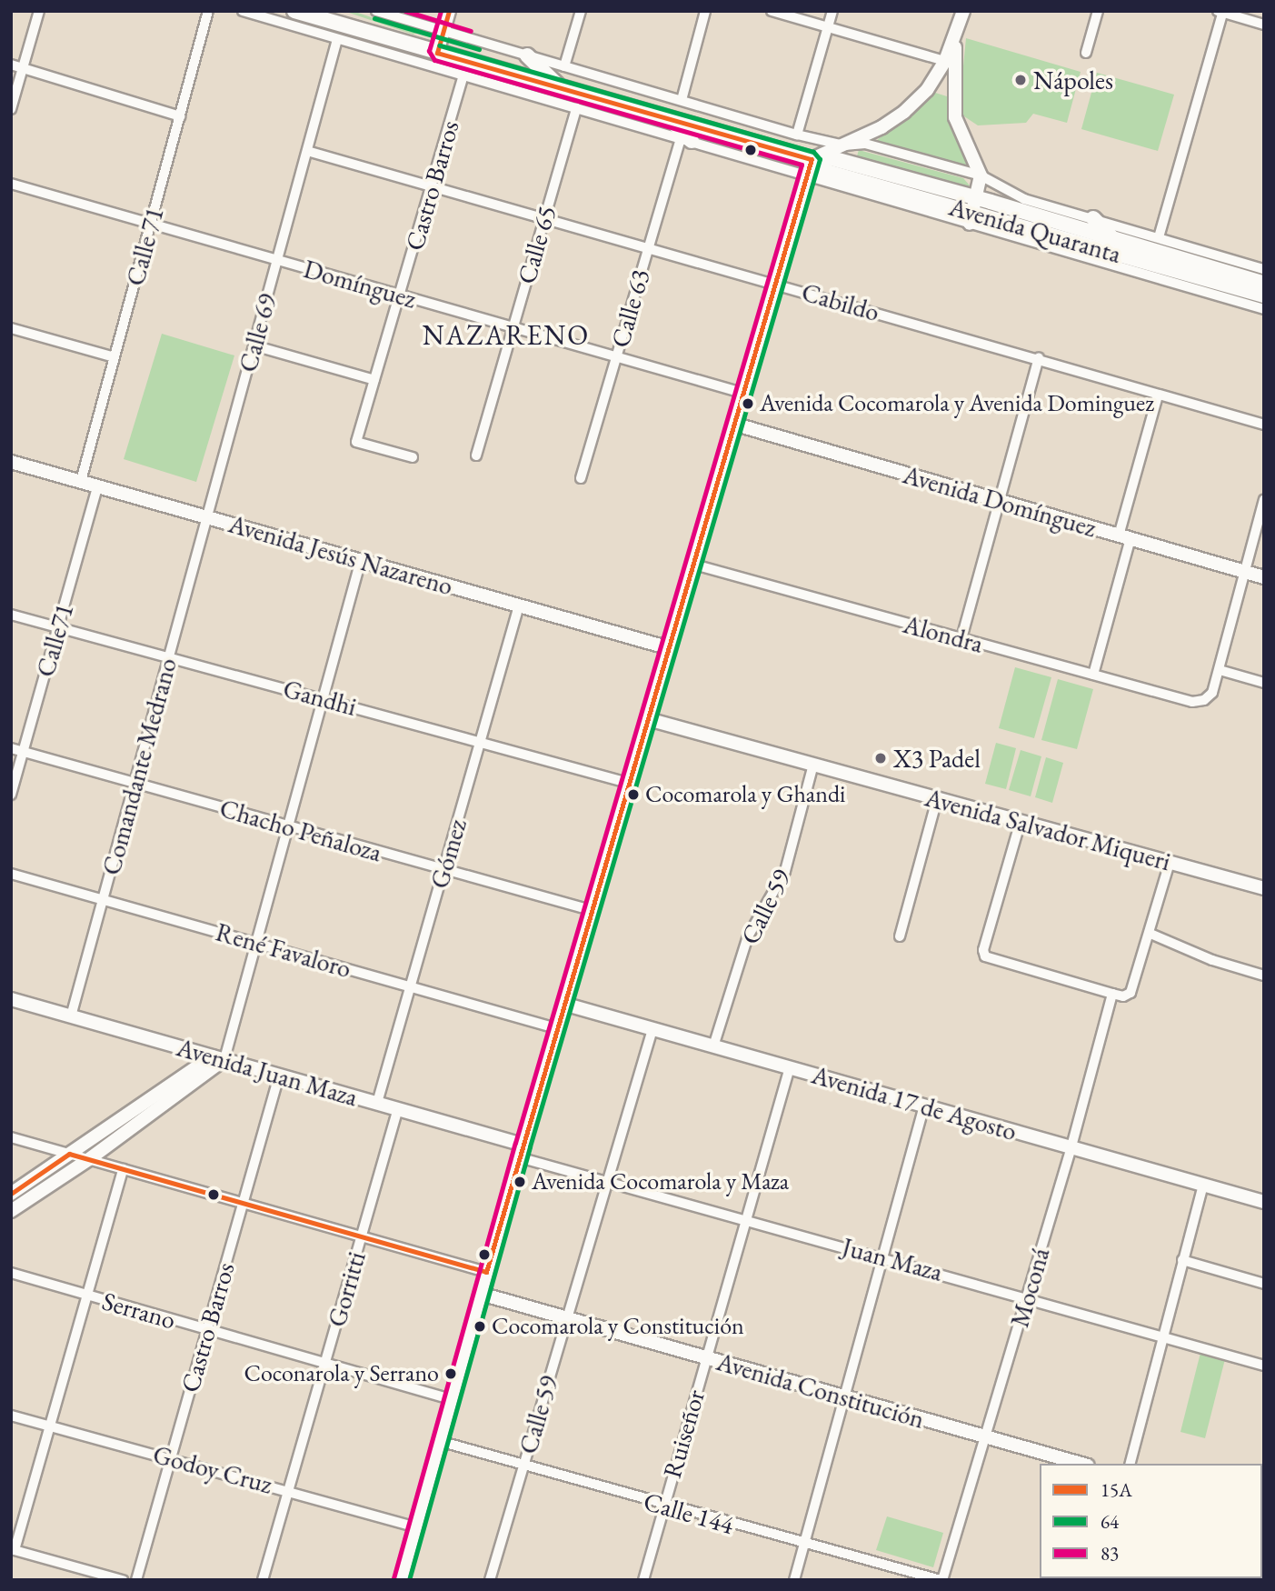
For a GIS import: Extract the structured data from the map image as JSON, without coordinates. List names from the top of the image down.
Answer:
{
  "streets": {
    "highway": ["Avenida Quaranta"],
    "main road": [
      "Avenida Domínguez",
      "Avenida Jesús Nazareno",
      "Avenida Salvador Miqueri",
      "Avenida Juan Maza",
      "Avenida 17 de Agosto",
      "Avenida Constitución"
    ],
    "street": [
      "Castro Barros",
      "Calle 65",
      "Calle 71",
      "Domínguez",
      "Cabildo",
      "Calle 63",
      "Calle 69",
      "Alondra",
      "Calle71",
      "Gandhi",
      "Comandante Medrano",
      "Chacho Peñaloza",
      "Gómez",
      "Calle 59",
      "René Favaloro",
      "Juan Maza",
      "Moconá",
      "Gorritti",
      "Serrano",
      "Ruiseñor",
      "Godoy Cruz",
      "Calle 144"
    ]
  },
  "crossings": [
    ["Castro Barros", "Domínguez"],
    ["Castro Barros", "Cabildo"],
    ["Castro Barros", "Avenida Juan Maza"],
    ["Castro Barros", "Serrano"],
    ["Castro Barros", "Godoy Cruz"],
    ["Calle 65", "Domínguez"],
    ["Calle 65", "Cabildo"],
    ["Calle 71", "Domínguez"],
    ["Calle 71", "Avenida Jesús Nazareno"],
    ["Domínguez", "Calle 63"],
    ["Domínguez", "Calle 69"],
    ["Cabildo", "Calle 63"],
    ["Cabildo", "Calle 69"],
    ["Calle 69", "Avenida Jesús Nazareno"],
    ["Calle 69", "Comandante Medrano"],
    ["Avenida Jesús Nazareno", "Calle71"],
    ["Avenida Jesús Nazareno", "Comandante Medrano"],
    ["Avenida Jesús Nazareno", "Gómez"],
    ["Calle71", "Gandhi"],
    ["Calle71", "Chacho Peñaloza"],
    ["Gandhi", "Comandante Medrano"],
    ["Gandhi", "Gómez"],
    ["Comandante Medrano", "Chacho Peñaloza"],
    ["Comandante Medrano", "René Favaloro"],
    ["Comandante Medrano", "Avenida Juan Maza"],
    ["Avenida Salvador Miqueri", "Calle 59"],
    ["Avenida Salvador Miqueri", "Moconá"],
    ["Chacho Peñaloza", "Gómez"],
    ["Gómez", "René Favaloro"],
    ["Gómez", "Avenida Juan Maza"],
    ["Calle 59", "Avenida 17 de Agosto"],
    ["Calle 59", "Juan Maza"],
    ["Calle 59", "Avenida Constitución"],
    ["Calle 59", "Calle 144"],
    ["Avenida Juan Maza", "Juan Maza"],
    ["Avenida Juan Maza", "Gorritti"],
    ["Avenida 17 de Agosto", "Moconá"],
    ["Avenida 17 de Agosto", "Ruiseñor"],
    ["Juan Maza", "Moconá"],
    ["Juan Maza", "Ruiseñor"],
    ["Moconá", "Avenida Constitución"],
    ["Moconá", "Calle 144"],
    ["Gorritti", "Serrano"],
    ["Gorritti", "Godoy Cruz"],
    ["Avenida Constitución", "Ruiseñor"],
    ["Ruiseñor", "Calle 144"]
  ],
  "districts": ["NAZARENO"],
  "places": [
    "Nápoles",
    "Avenida Cocomarola y Avenida Dominguez",
    "X3 Padel",
    "Cocomarola y Ghandi",
    "Avenida Cocomarola y Maza",
    "Cocomarola y Constitución",
    "Coconarola y Serrano"
  ],
  "lines": ["transit line 15A", "transit line 83", "transit line 64"],
  "legend": ["15A", "64", "83"]
}
